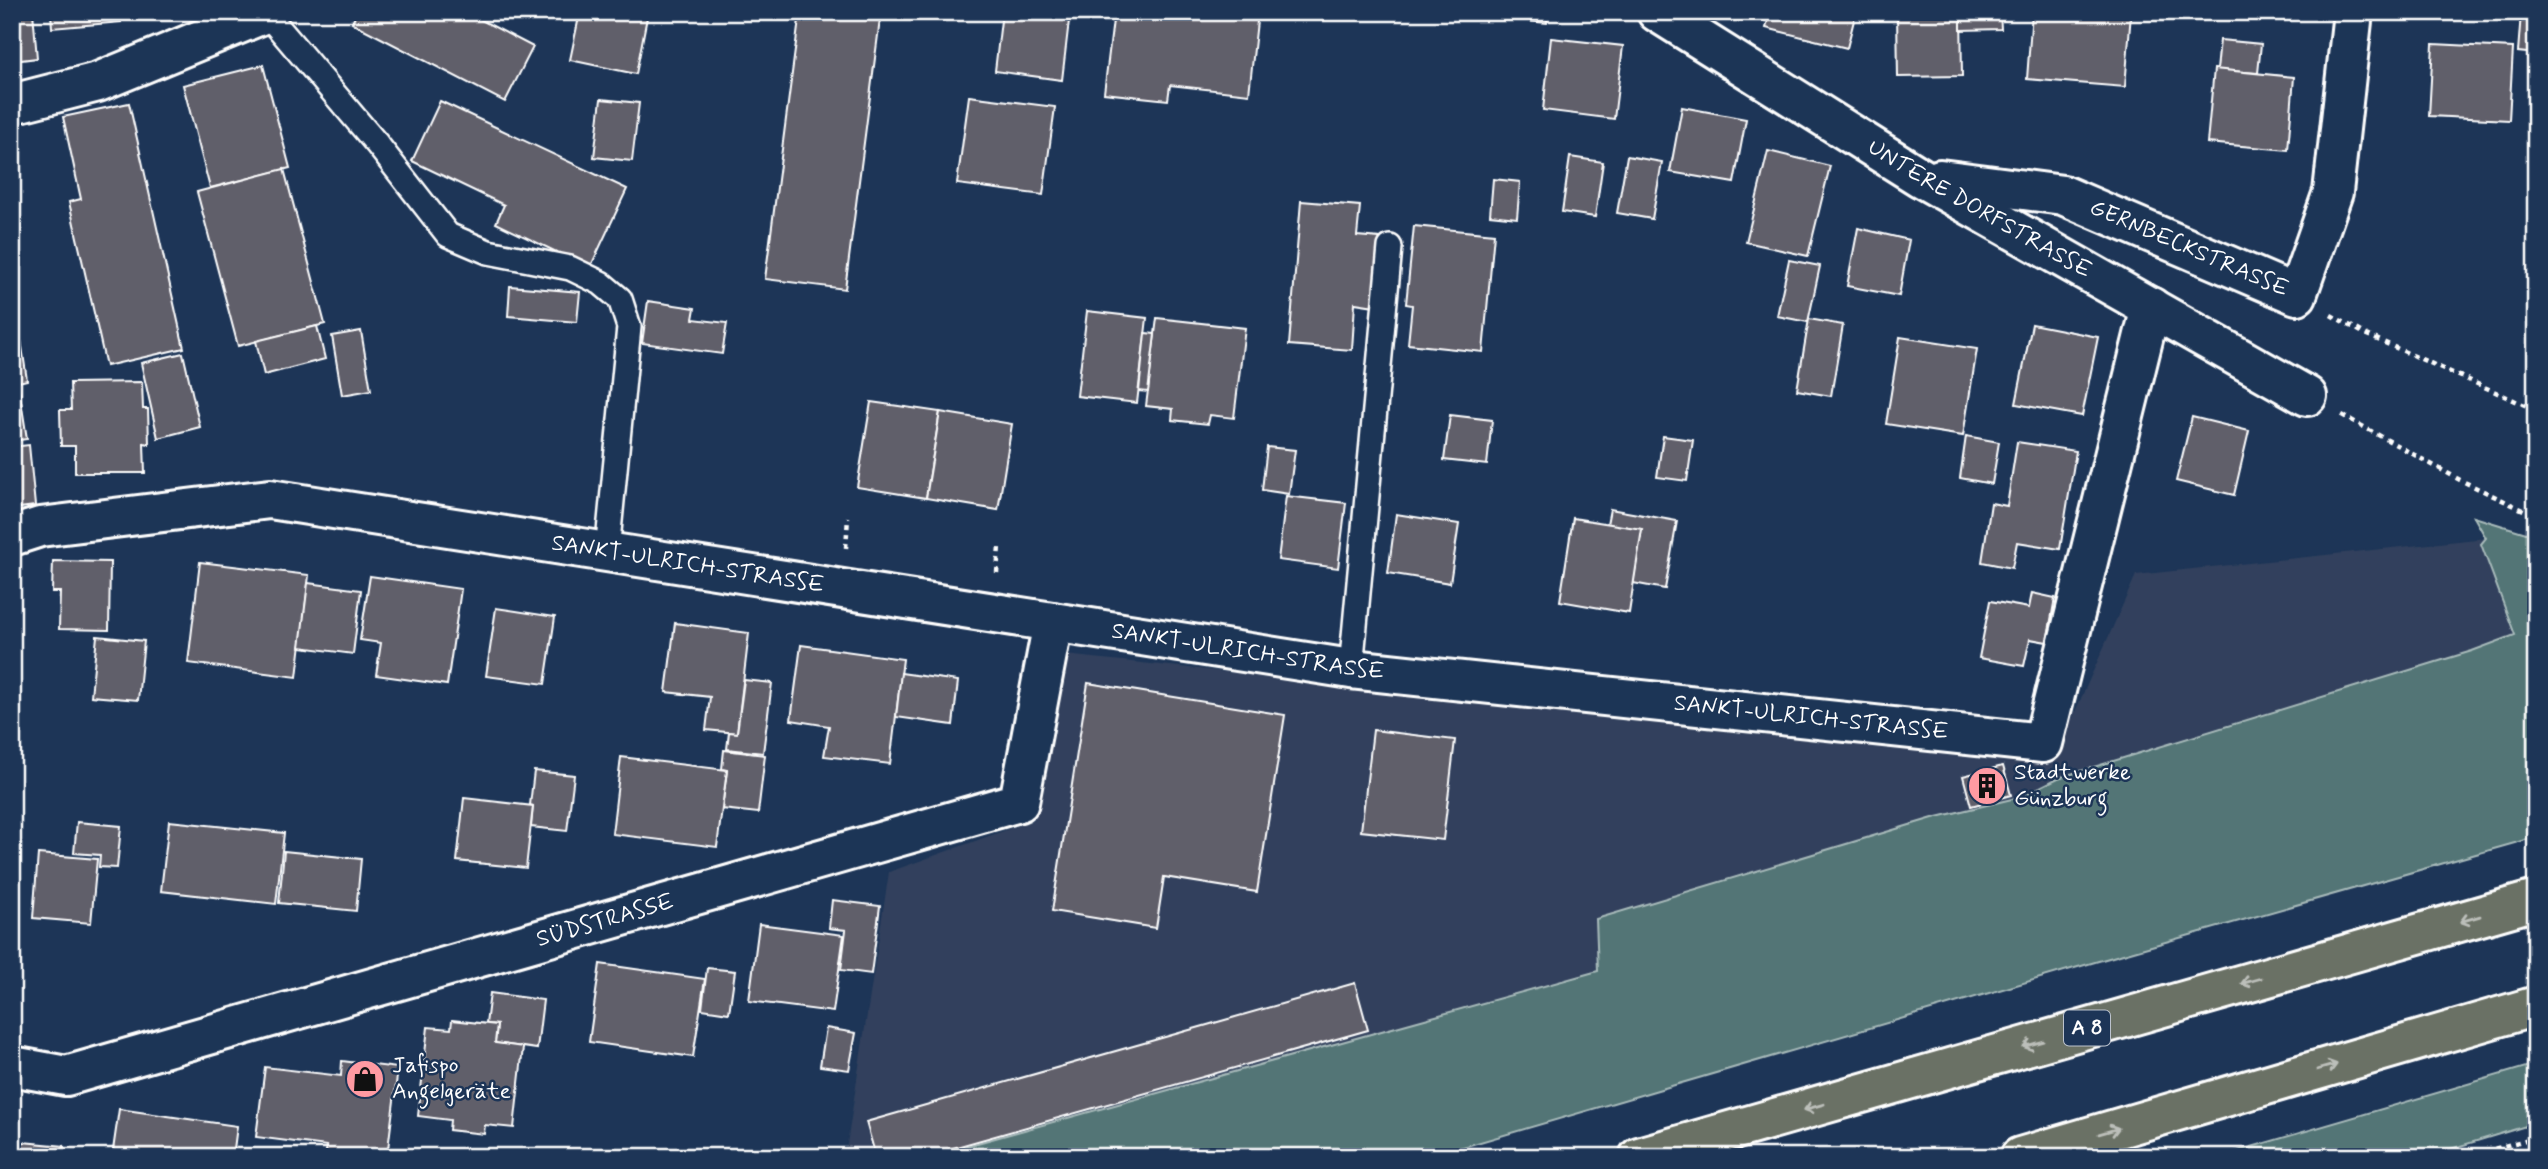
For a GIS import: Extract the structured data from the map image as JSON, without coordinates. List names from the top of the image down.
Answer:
{
  "streets": {
    "highway": ["A 8"],
    "street": [
      "UNTERE DORFSTRASSE",
      "GERNBECKSTRASSE",
      "SANKT-ULRICH-STRASSE",
      "SÜDSTRASSE"
    ]
  },
  "crossings": [
    ["UNTERE DORFSTRASSE", "GERNBECKSTRASSE"],
    ["UNTERE DORFSTRASSE", "SANKT-ULRICH-STRASSE"],
    ["SANKT-ULRICH-STRASSE", "SÜDSTRASSE"]
  ],
  "places": {
    "building": ["Stadtwerke Günzburg"],
    "shop": ["Jafispo Angelgeräte"]
  }
}
